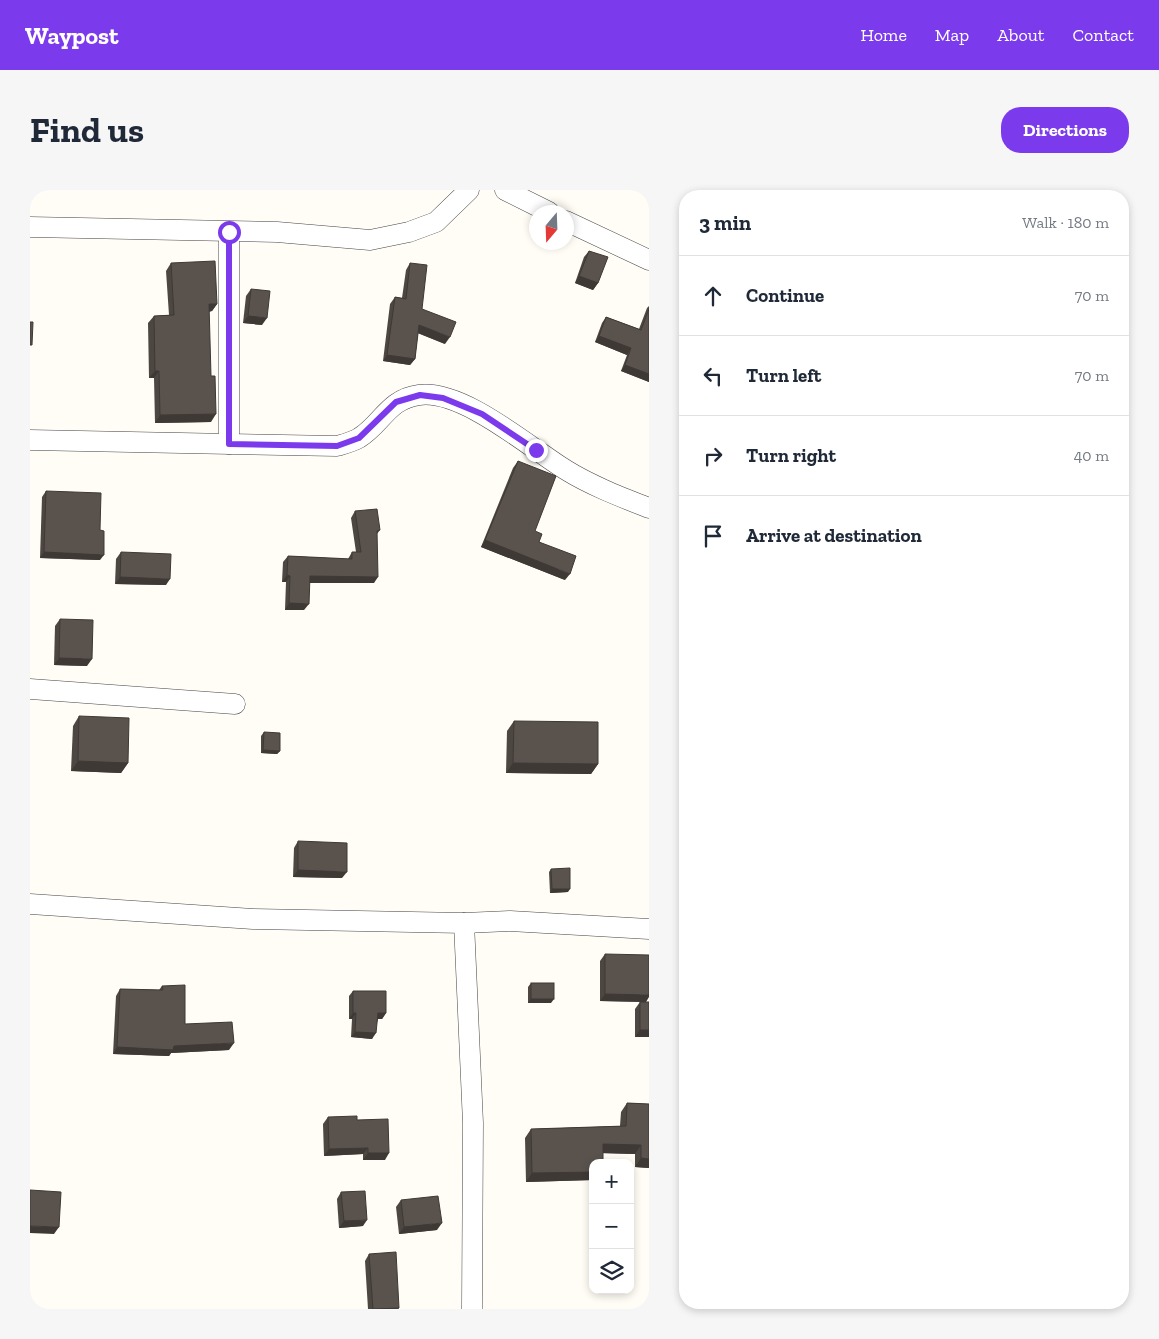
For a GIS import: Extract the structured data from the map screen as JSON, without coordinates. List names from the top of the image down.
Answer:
{
  "north": "bottom",
  "page": {
    "header": "Waypost",
    "nav": [
      "Home",
      "Map",
      "About",
      "Contact"
    ],
    "buttons": "Directions",
    "title": "Find us",
    "heading": ["3 min", "Walk · 180 m"],
    "list": [
      ["Continue", "70 m"],
      ["Turn left", "70 m"],
      ["Turn right", "40 m"],
      "Arrive at destination"
    ],
    "map_buttons": ["+", "−"]
  }
}
